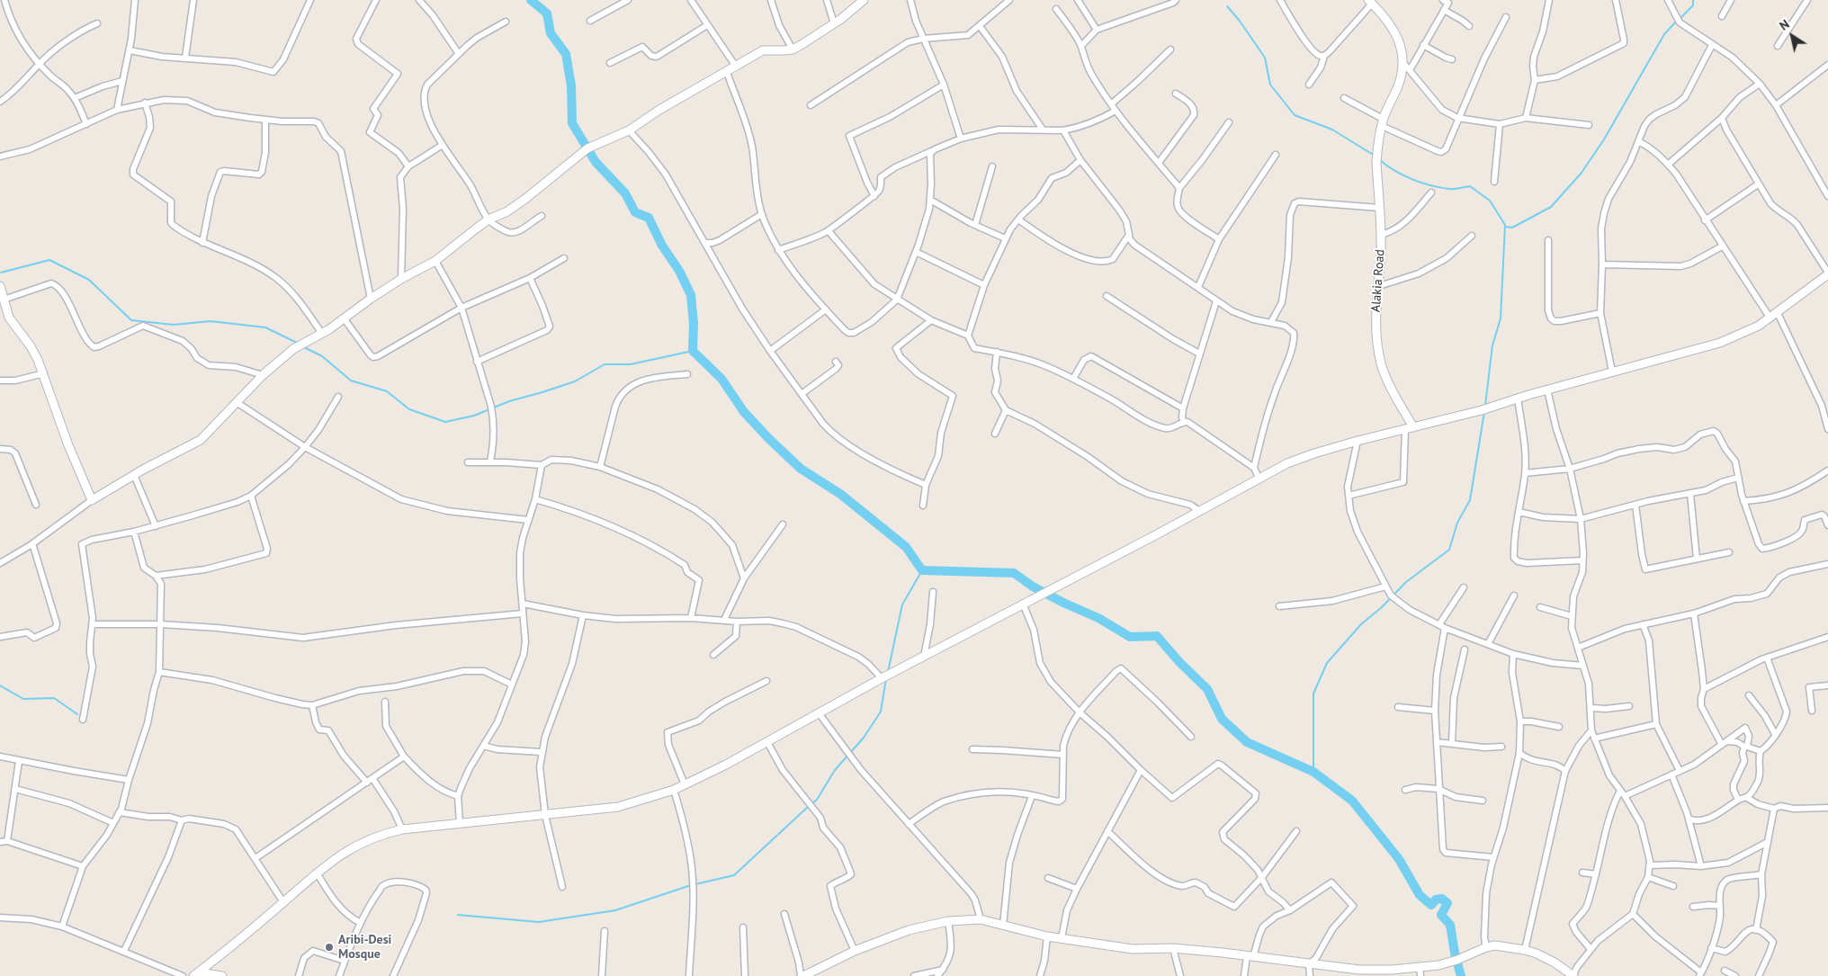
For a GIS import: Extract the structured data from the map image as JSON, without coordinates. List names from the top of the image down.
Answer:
{
  "streets": {
    "street": ["Alakia Road"]
  },
  "places": ["Aribi-Desi Mosque"],
  "north": "top left"
}
